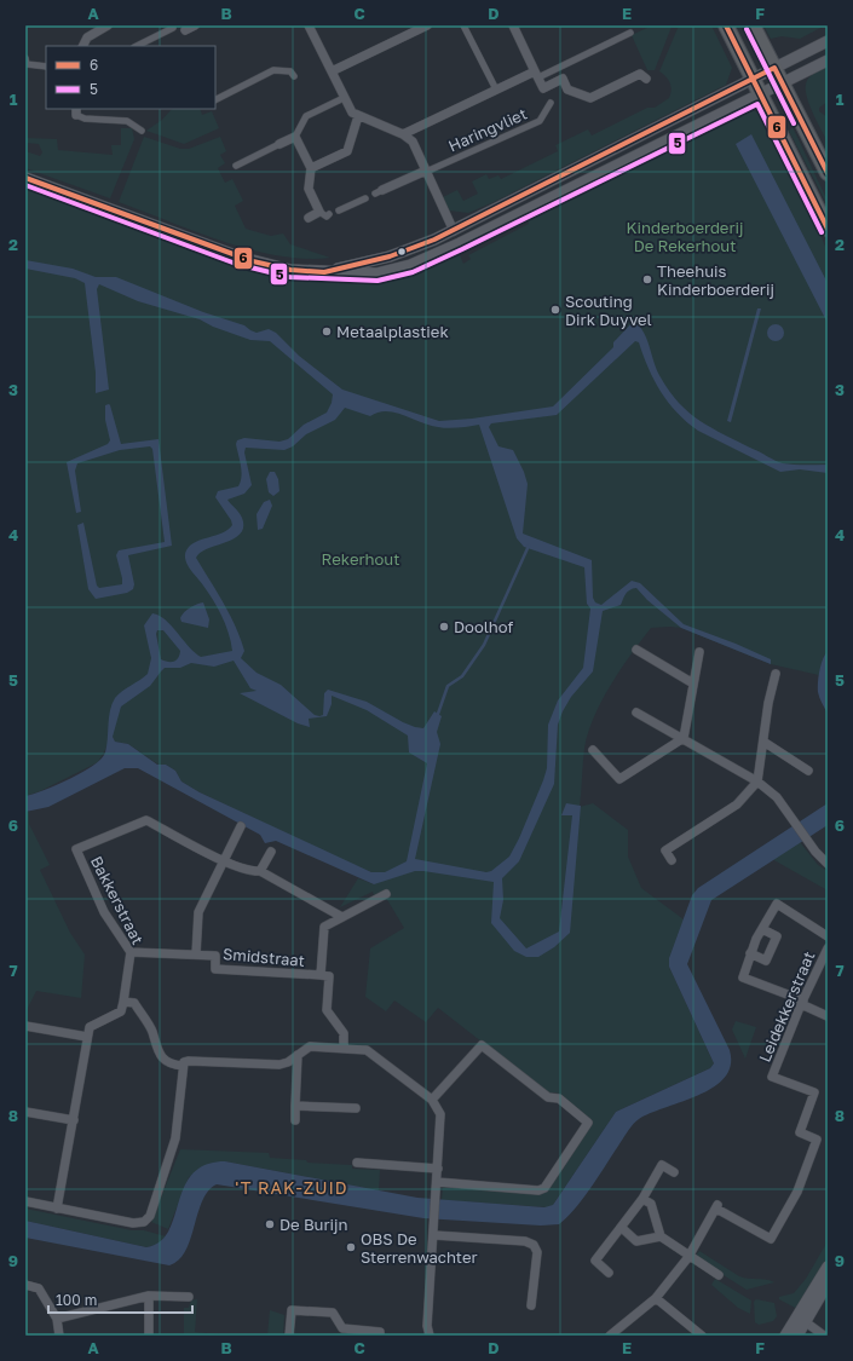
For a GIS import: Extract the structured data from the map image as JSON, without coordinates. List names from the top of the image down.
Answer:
{
  "streets": {
    "street": [
      "Haringvliet",
      "Bakkerstraat",
      "Smidstraat",
      "Leidekkerstraat"
    ]
  },
  "crossings": [
    ["Bakkerstraat", "Smidstraat"]
  ],
  "districts": ["'T RAK-ZUID"],
  "parks": ["Kinderboerderij De Rekerhout", "Rekerhout"],
  "places": [
    "Theehuis Kinderboerderij",
    "Scouting Dirk Duyvel",
    "Metaalplastiek",
    "Doolhof",
    "De Burijn",
    "OBS De Sterrenwachter"
  ],
  "lines": ["transit line 6", "transit line 5"],
  "legend": ["6", "5"],
  "scale_bar": "100 m",
  "grid": {
    "columns": [
      "A",
      "B",
      "C",
      "D",
      "E",
      "F"
    ],
    "rows": [
      "1",
      "2",
      "3",
      "4",
      "5",
      "6",
      "7",
      "8",
      "9"
    ]
  }
}
